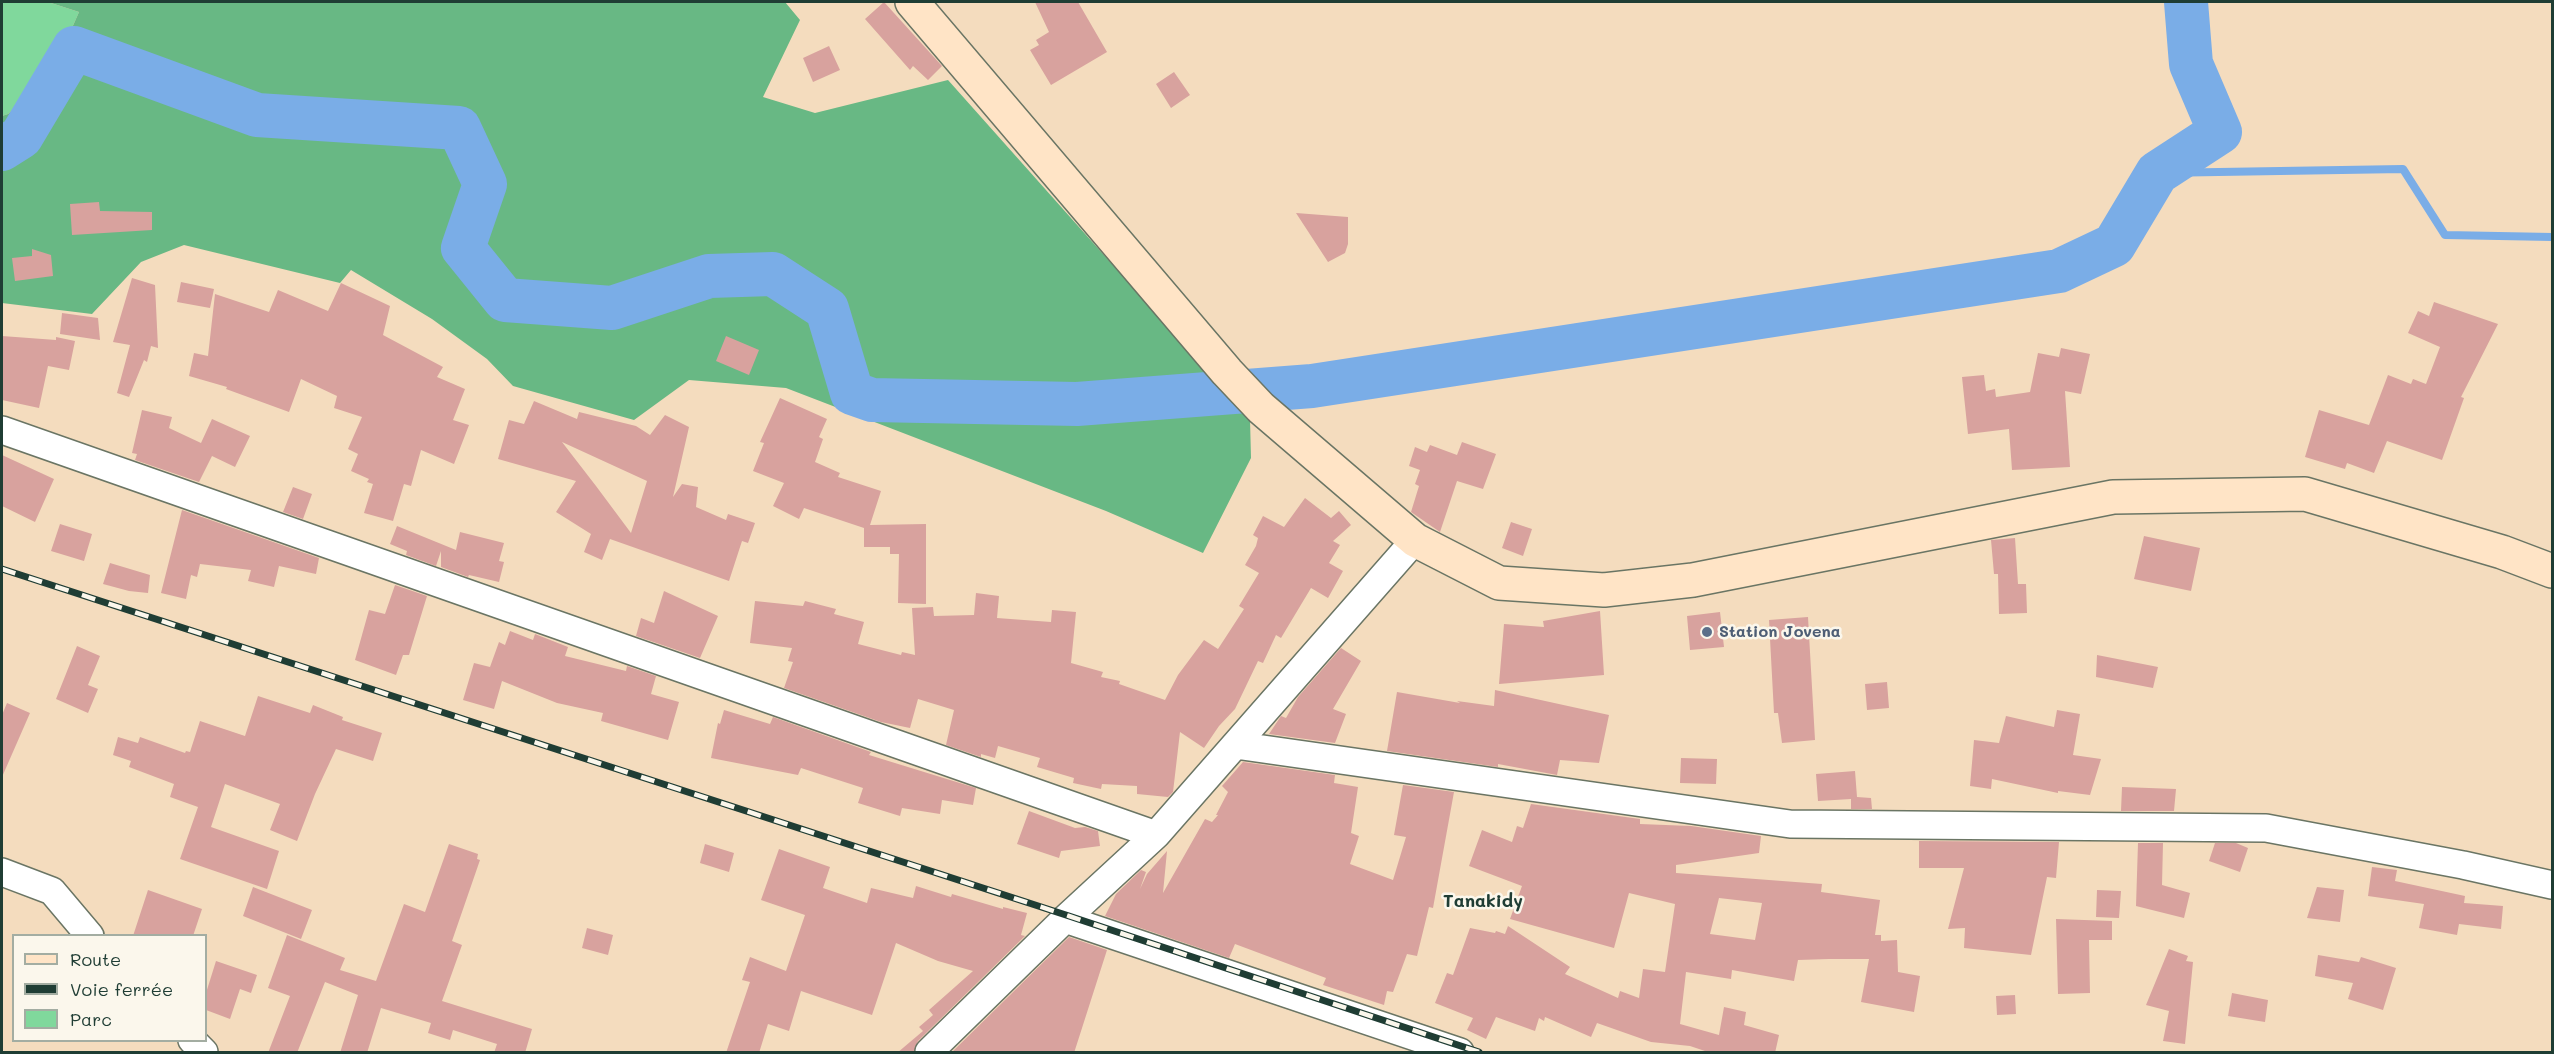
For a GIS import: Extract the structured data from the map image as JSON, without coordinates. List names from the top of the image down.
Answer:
{
  "districts": ["Tanakidy"],
  "places": ["Station Jovena"],
  "legend": ["Route", "Voie ferrée", "Parc"]
}
